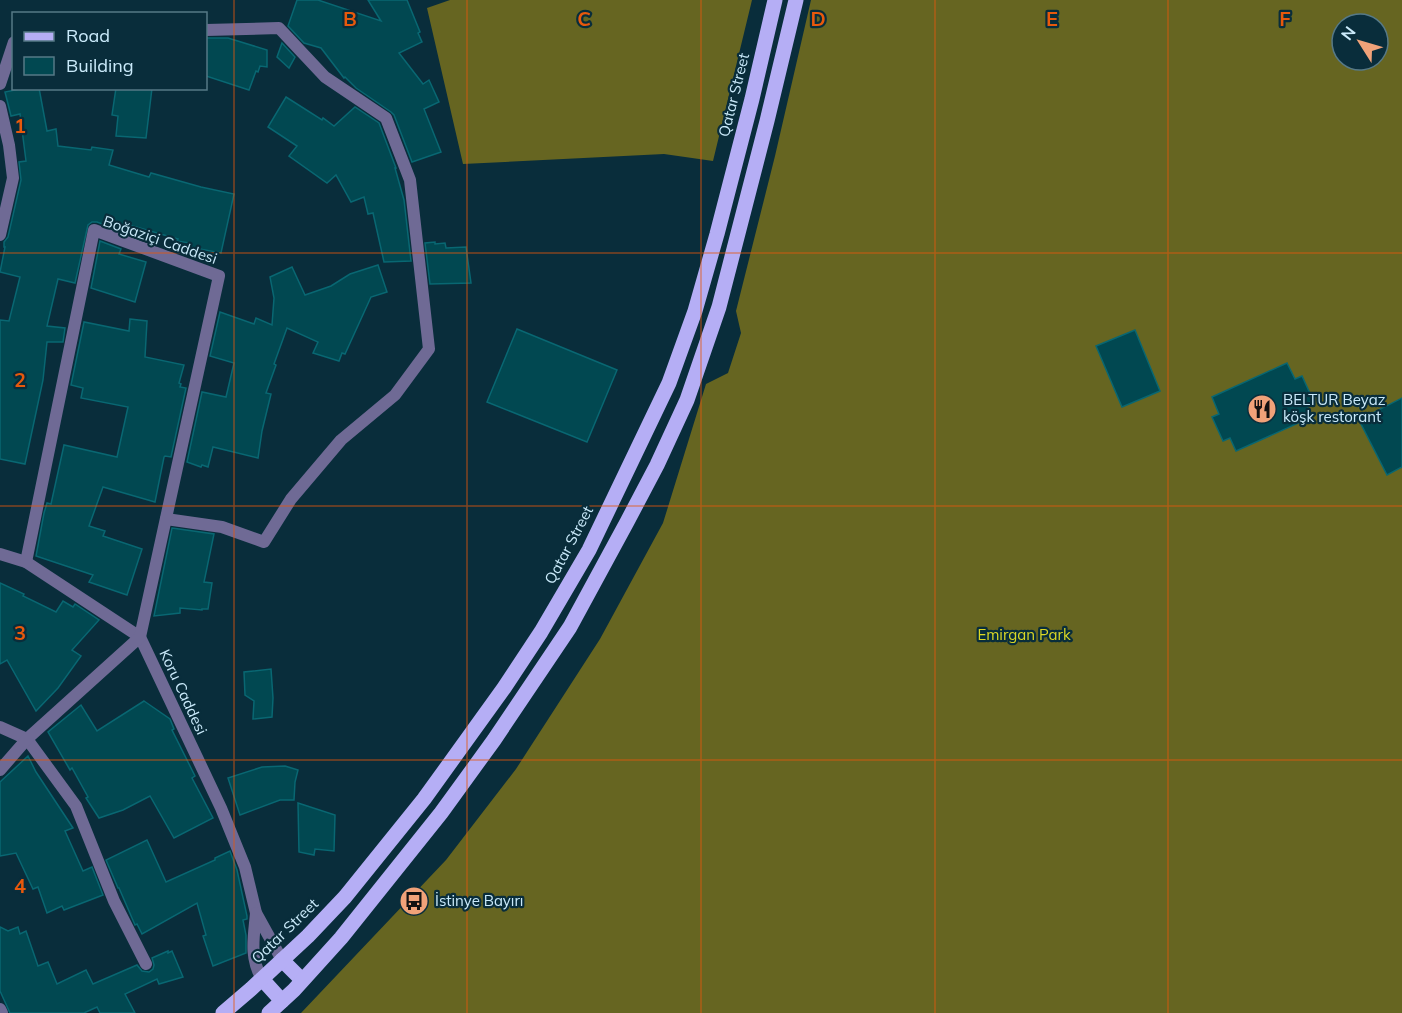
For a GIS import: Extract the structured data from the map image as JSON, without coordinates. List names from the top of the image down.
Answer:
{
  "streets": {
    "main road": ["Qatar Street"],
    "street": ["Boğaziçi Caddesi", "Koru Caddesi"]
  },
  "crossings": [
    ["Boğaziçi Caddesi", "Koru Caddesi"]
  ],
  "parks": ["Emirgan Park"],
  "places": {
    "restaurant": ["BELTUR Beyaz köşk restorant"],
    "bus stop": ["İstinye Bayırı"]
  },
  "legend": ["Road", "Building"],
  "north": "top left",
  "grid": {
    "columns": [
      "B",
      "C",
      "D",
      "E",
      "F"
    ],
    "rows": [
      "1",
      "2",
      "3",
      "4"
    ]
  }
}
